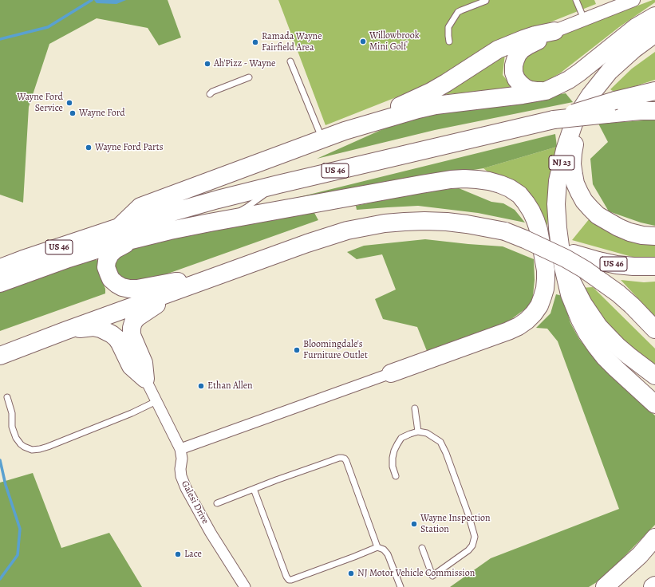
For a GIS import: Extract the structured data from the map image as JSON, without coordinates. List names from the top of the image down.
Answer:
{
  "streets": {
    "highway": ["NJ 23", "US 46"],
    "street": ["Galesi Drive"]
  },
  "crossings": [
    ["NJ 23", "US 46"]
  ],
  "places": [
    "Willowbrook Mini Golf",
    "Ramada Wayne Fairfield Area",
    "Ah'Pizz - Wayne",
    "Wayne Ford Service",
    "Wayne Ford",
    "Wayne Ford Parts",
    "Bloomingdale's Furniture Outlet",
    "Ethan Allen",
    "Wayne Inspection Station",
    "Lace",
    "NJ Motor Vehicle Commission"
  ]
}
